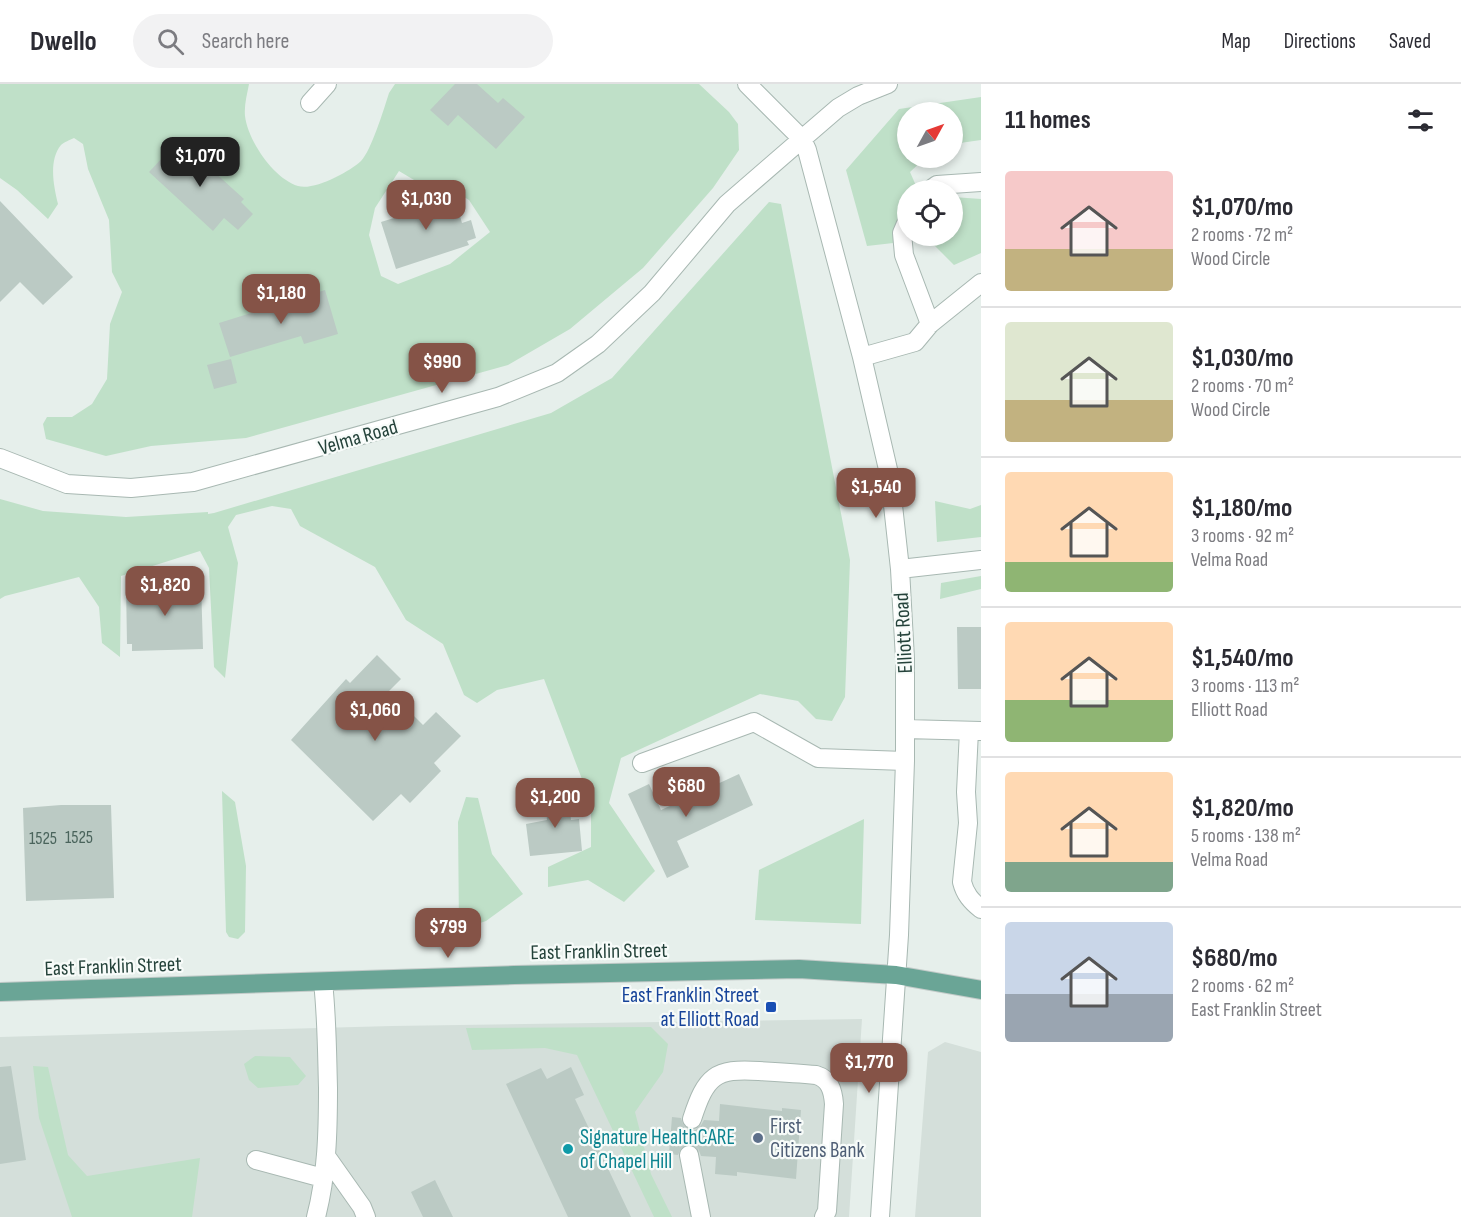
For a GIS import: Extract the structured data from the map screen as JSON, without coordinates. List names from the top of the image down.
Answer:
{
  "streets": {
    "main road": ["East Franklin Street"],
    "street": ["Velma Road", "Elliott Road"]
  },
  "crossings": [
    ["Velma Road", "Elliott Road"],
    ["Elliott Road", "East Franklin Street"]
  ],
  "places": {
    "transit": ["East Franklin Street at Elliott Road"],
    "other": ["First Citizens Bank", "Signature HealthCARE of Chapel Hill"]
  },
  "house_numbers": ["1525", "1525"],
  "north": "top right",
  "page": {
    "header": "Dwello",
    "search": "Search here",
    "nav": ["Map", "Directions", "Saved"],
    "heading": "11 homes",
    "price": [
      "$1,070",
      "$1,030",
      "$1,180",
      "$990",
      "$1,540",
      "$1,820",
      "$1,060",
      "$680",
      "$1,200",
      "$799",
      "$1,770"
    ],
    "list": [
      {
        "name": "$1,070/mo",
        "note": "2 rooms · 72 m² · Wood Circle"
      },
      {
        "name": "$1,030/mo",
        "note": "2 rooms · 70 m² · Wood Circle"
      },
      {
        "name": "$1,180/mo",
        "note": "3 rooms · 92 m² · Velma Road"
      },
      {
        "name": "$1,540/mo",
        "note": "3 rooms · 113 m² · Elliott Road"
      },
      {
        "name": "$1,820/mo",
        "note": "5 rooms · 138 m² · Velma Road"
      },
      {
        "name": "$680/mo",
        "note": "2 rooms · 62 m² · East Franklin Street"
      }
    ]
  }
}
